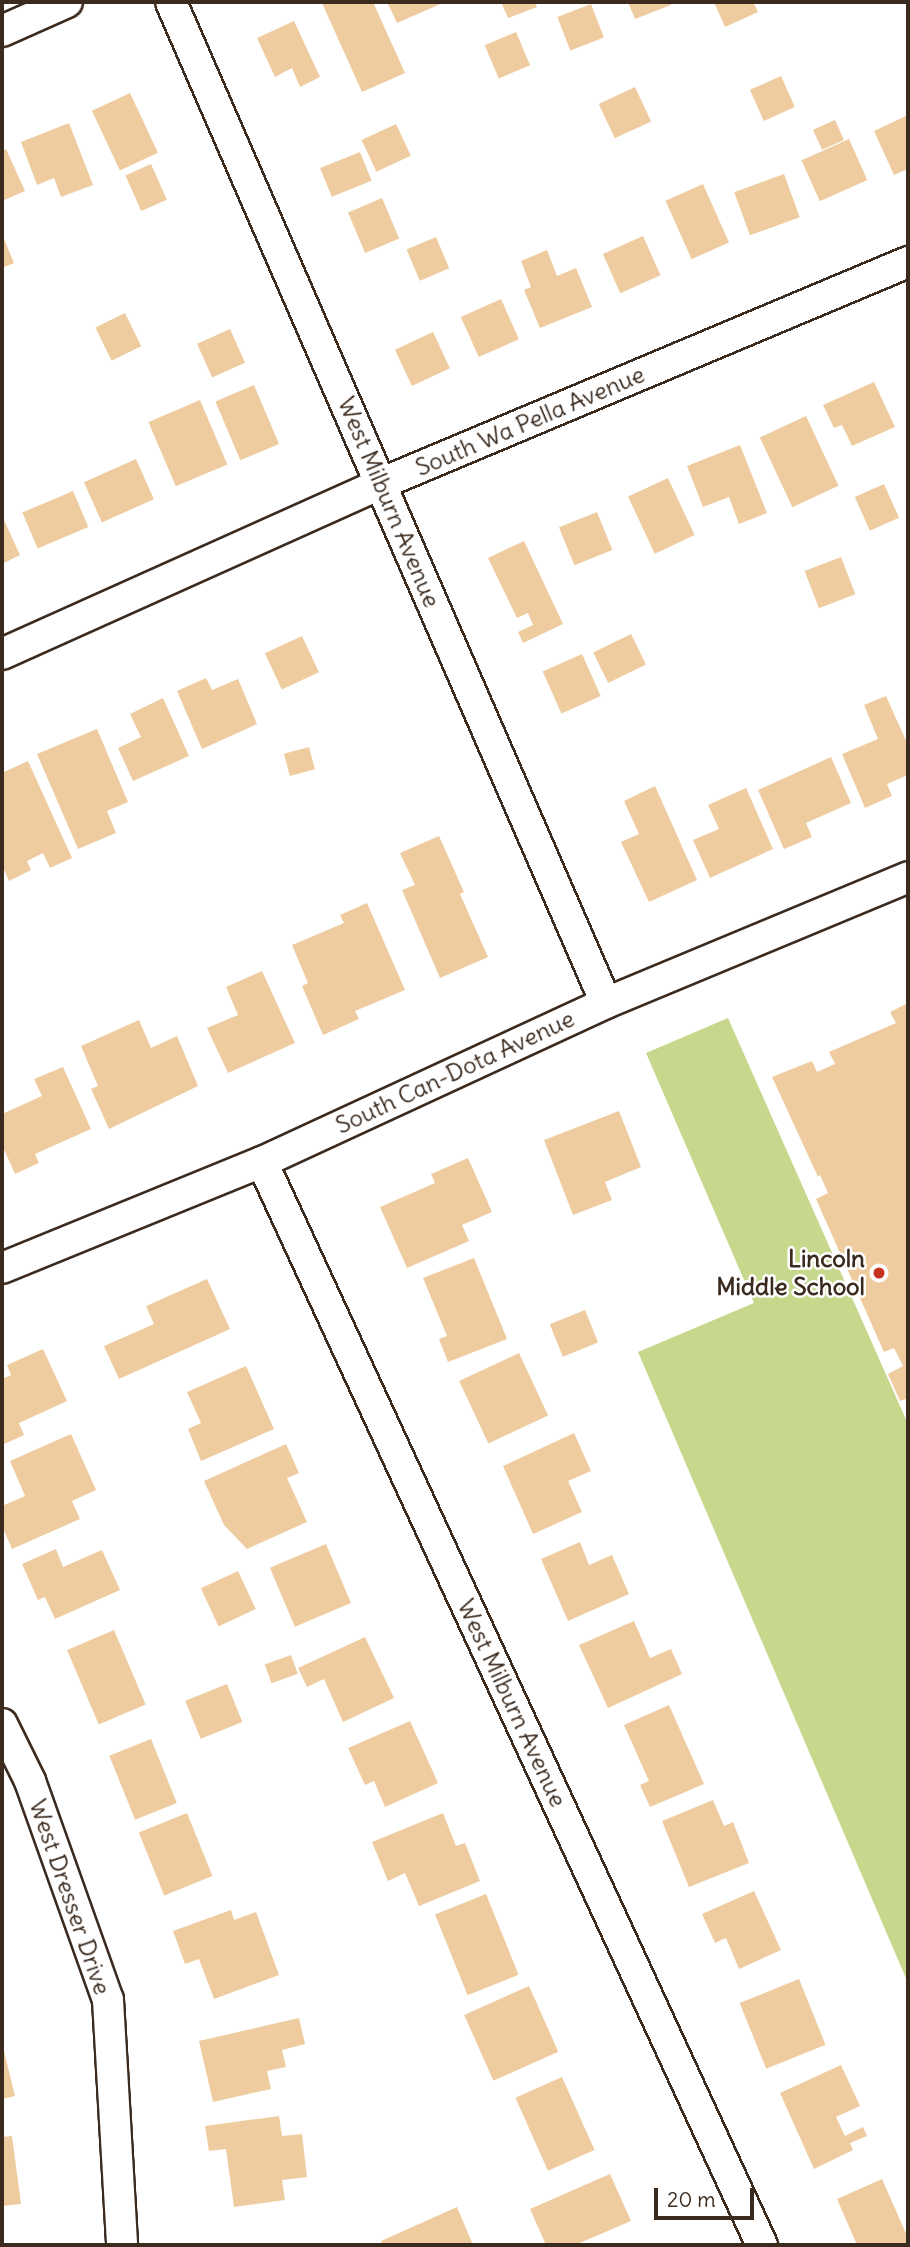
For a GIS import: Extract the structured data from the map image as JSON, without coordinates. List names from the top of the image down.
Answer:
{
  "streets": {
    "street": [
      "South Wa Pella Avenue",
      "West Milburn Avenue",
      "South Can-Dota Avenue",
      "West Dresser Drive"
    ]
  },
  "crossings": [
    ["South Wa Pella Avenue", "West Milburn Avenue"],
    ["West Milburn Avenue", "South Can-Dota Avenue"]
  ],
  "places": ["Lincoln Middle School"],
  "scale_bar": "20 m"
}
